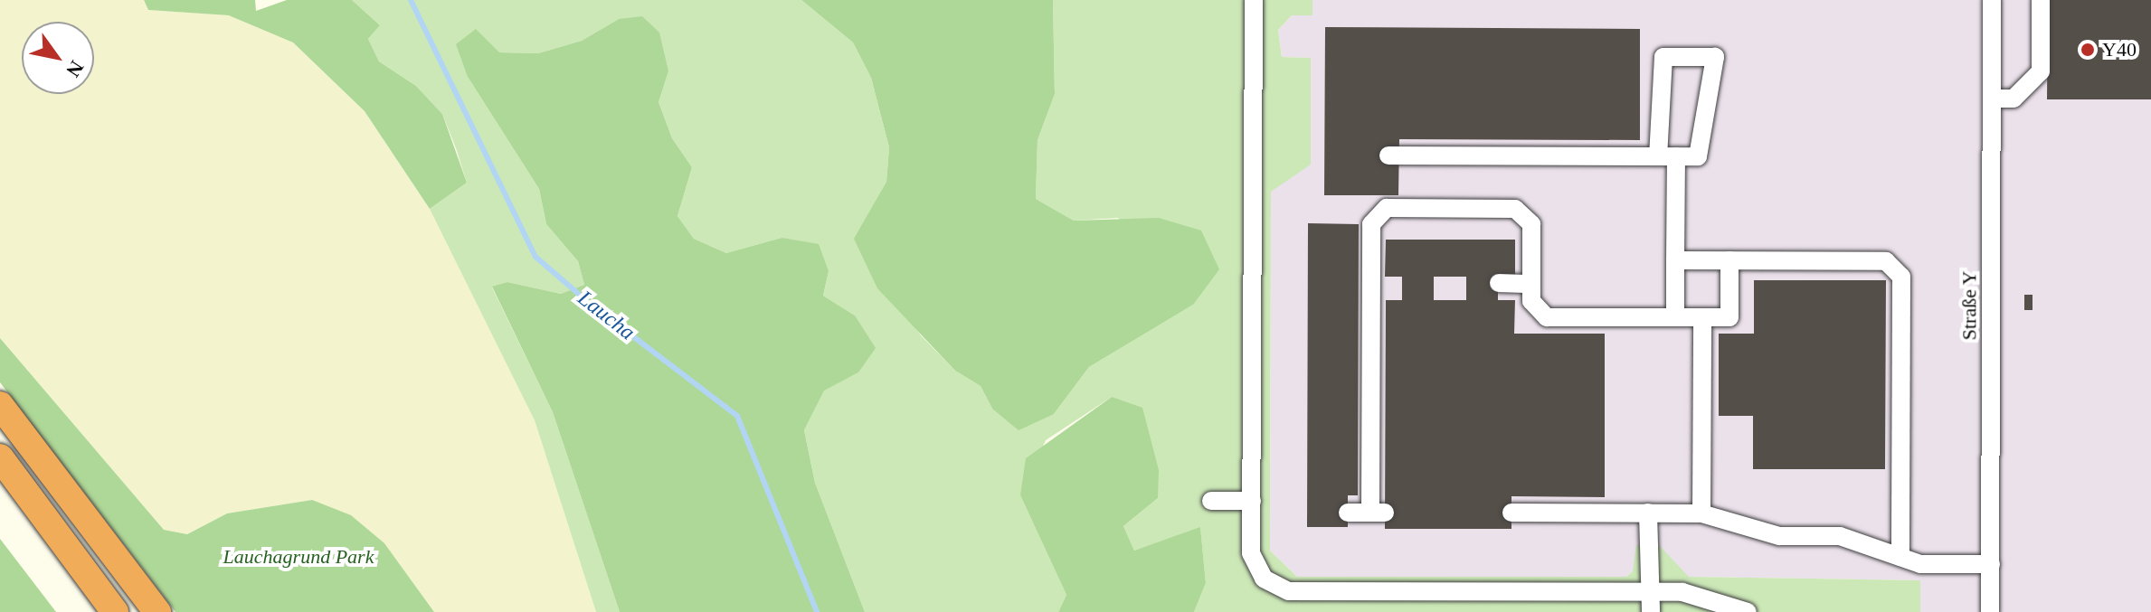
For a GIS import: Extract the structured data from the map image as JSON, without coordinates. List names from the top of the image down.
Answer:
{
  "streets": {
    "street": ["Straße Y"]
  },
  "water": ["Laucha"],
  "parks": ["Lauchagrund Park"],
  "places": ["Y40"],
  "north": "bottom right"
}
